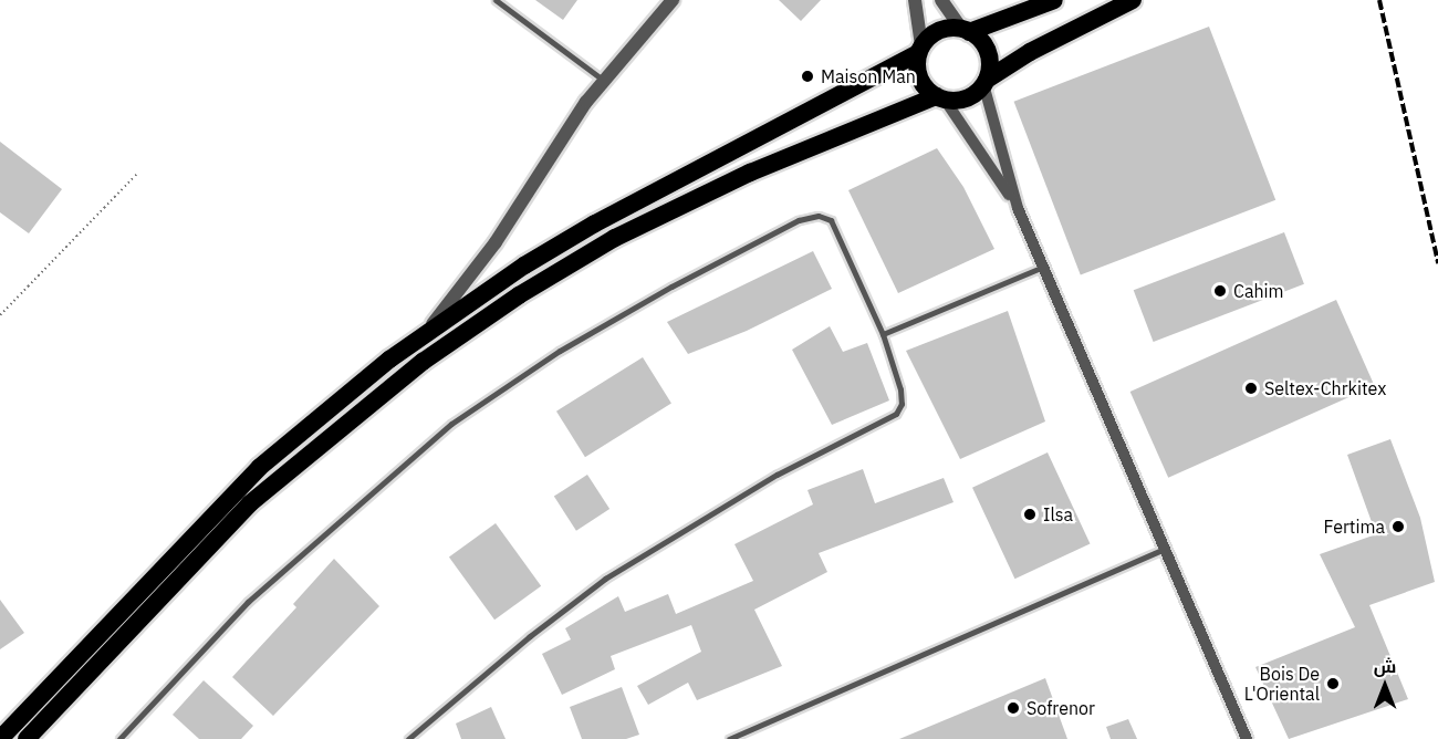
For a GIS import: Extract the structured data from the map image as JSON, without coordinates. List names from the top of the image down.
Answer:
{
  "places": [
    "Maison Man",
    "Cahim",
    "Seltex-Chrkitex",
    "Ilsa",
    "Fertima",
    "Bois De L'Oriental",
    "Sofrenor"
  ],
  "north": "top"
}
